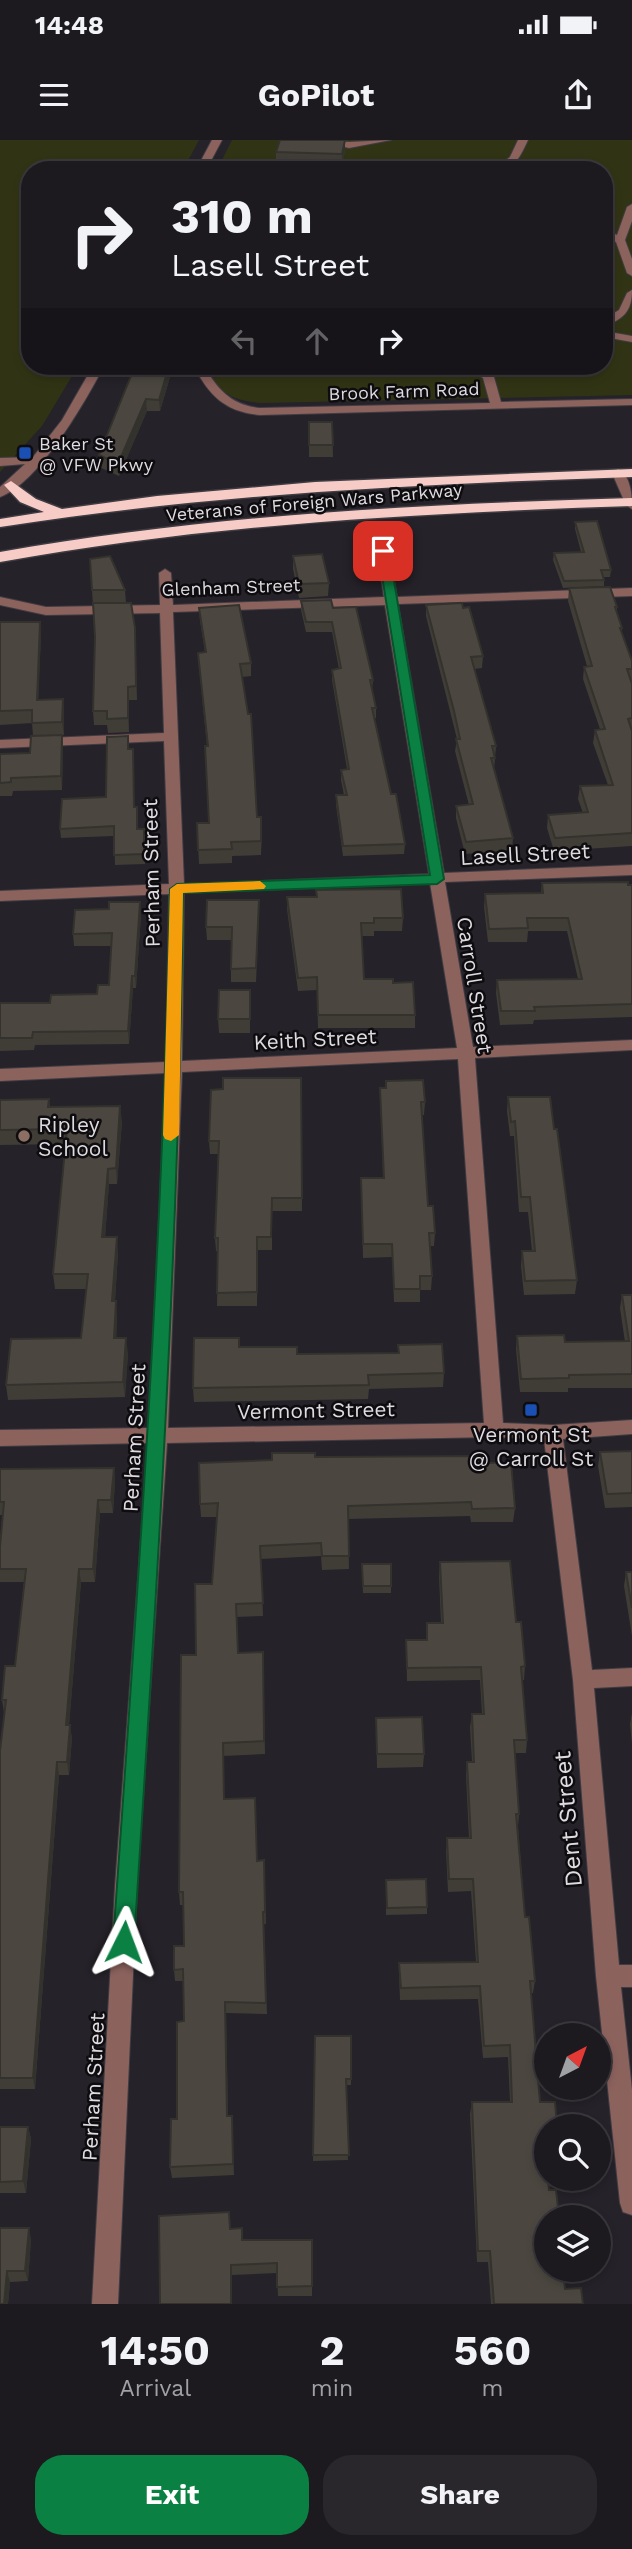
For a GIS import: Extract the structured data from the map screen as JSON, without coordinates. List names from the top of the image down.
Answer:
{
  "streets": {
    "highway": ["Veterans of Foreign Wars Parkway"],
    "street": [
      "Brook Farm Road",
      "Glenham Street",
      "Lasell Street",
      "Perham Street",
      "Carroll Street",
      "Keith Street",
      "Vermont Street",
      "Dent Street"
    ]
  },
  "crossings": [
    ["Glenham Street", "Perham Street"],
    ["Glenham Street", "Carroll Street"],
    ["Lasell Street", "Perham Street"],
    ["Lasell Street", "Carroll Street"],
    ["Perham Street", "Keith Street"],
    ["Perham Street", "Vermont Street"],
    ["Carroll Street", "Keith Street"],
    ["Carroll Street", "Vermont Street"],
    ["Vermont Street", "Dent Street"]
  ],
  "places": {
    "transit": ["Baker St @ VFW Pkwy", "Vermont St @ Carroll St"],
    "other": ["Ripley School"]
  },
  "north": "top right",
  "page": {
    "status": "14:48",
    "header": "GoPilot",
    "turn": ["310 m", "Lasell Street"],
    "eta": [
      "14:50",
      "Arrival",
      "2",
      "min",
      "560",
      "m"
    ],
    "buttons": ["Exit", "Share"]
  }
}
